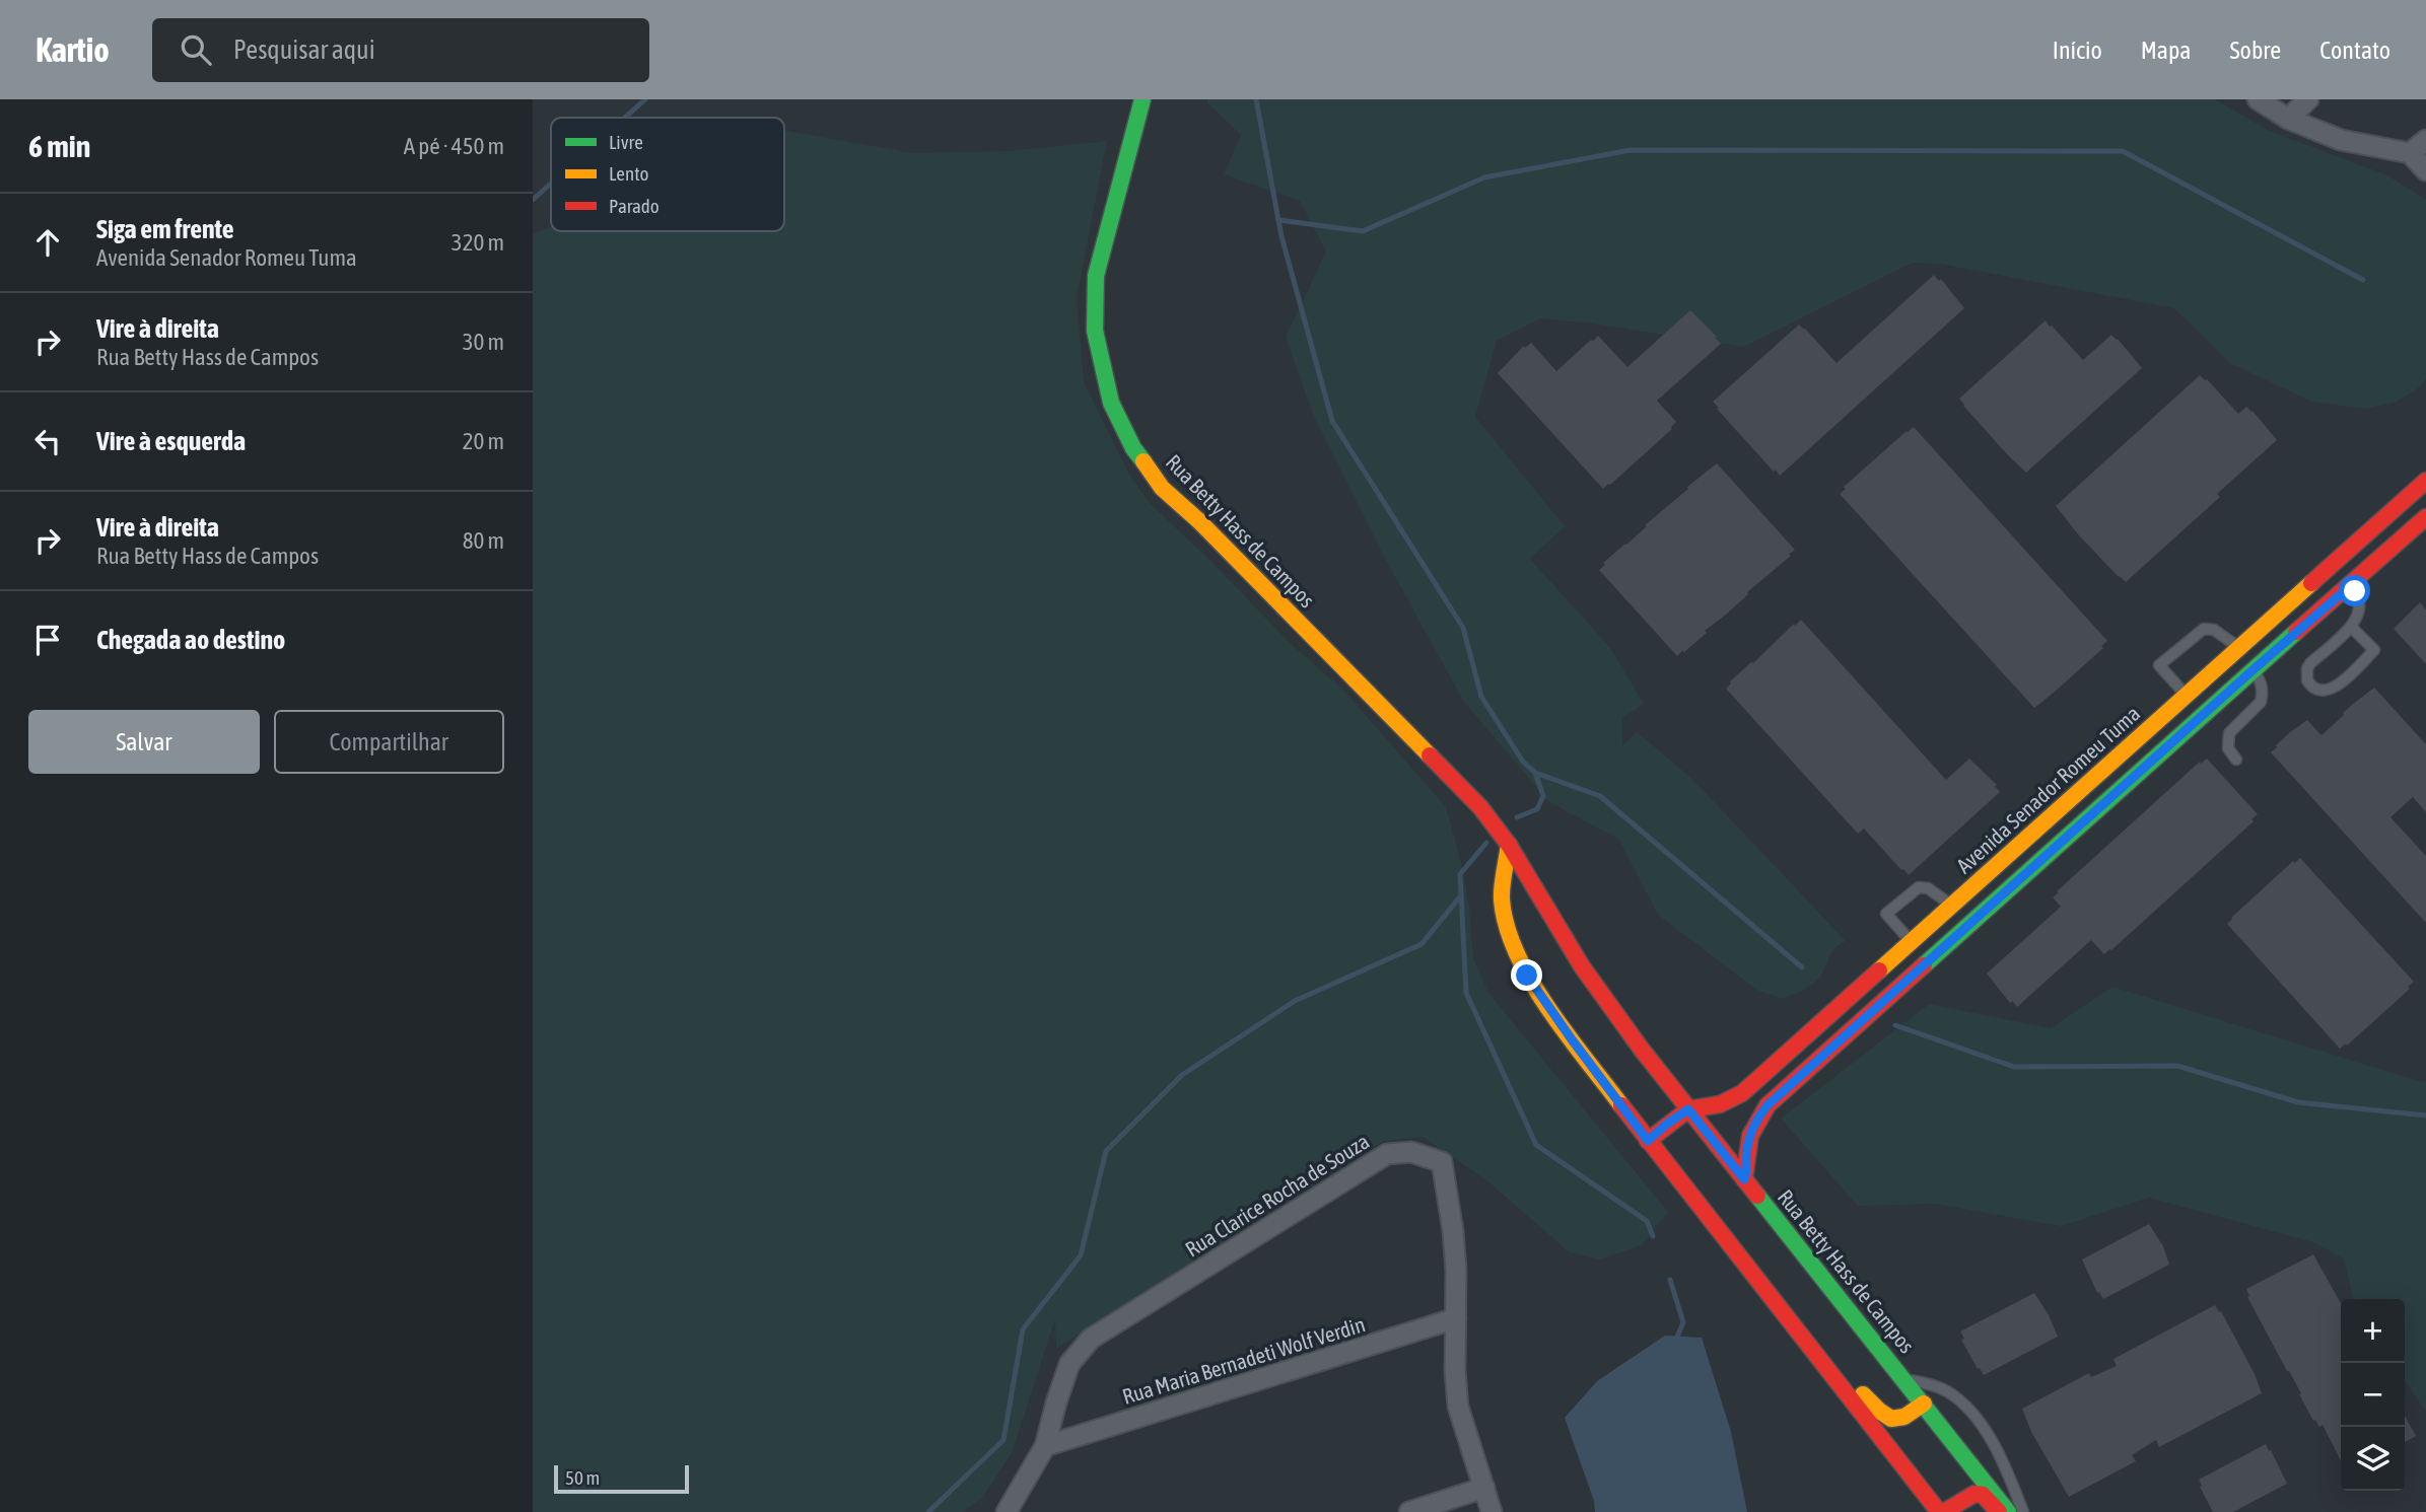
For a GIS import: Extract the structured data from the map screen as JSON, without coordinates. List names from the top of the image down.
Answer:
{
  "streets": {
    "street": [
      "Rua Betty Hass de Campos",
      "Avenida Senador Romeu Tuma",
      "Rua Clarice Rocha de Souza",
      "Rua Maria Bernadeti Wolf Verdin"
    ]
  },
  "crossings": [
    ["Rua Betty Hass de Campos", "Avenida Senador Romeu Tuma"],
    ["Rua Clarice Rocha de Souza", "Rua Maria Bernadeti Wolf Verdin"]
  ],
  "legend": ["Livre", "Lento", "Parado"],
  "scale_bar": "50 m",
  "page": {
    "header": "Kartio",
    "search": "Pesquisar aqui",
    "nav": [
      "Início",
      "Mapa",
      "Sobre",
      "Contato"
    ],
    "heading": ["6 min", "A pé · 450 m"],
    "list": [
      ["Siga em frente", "Avenida Senador Romeu Tuma", "320 m"],
      ["Vire à direita", "Rua Betty Hass de Campos", "30 m"],
      ["Vire à esquerda", "20 m"],
      ["Vire à direita", "Rua Betty Hass de Campos", "80 m"],
      "Chegada ao destino"
    ],
    "buttons": ["Salvar", "Compartilhar"],
    "map_buttons": ["+", "−"],
    "scale": "50 m"
  }
}
